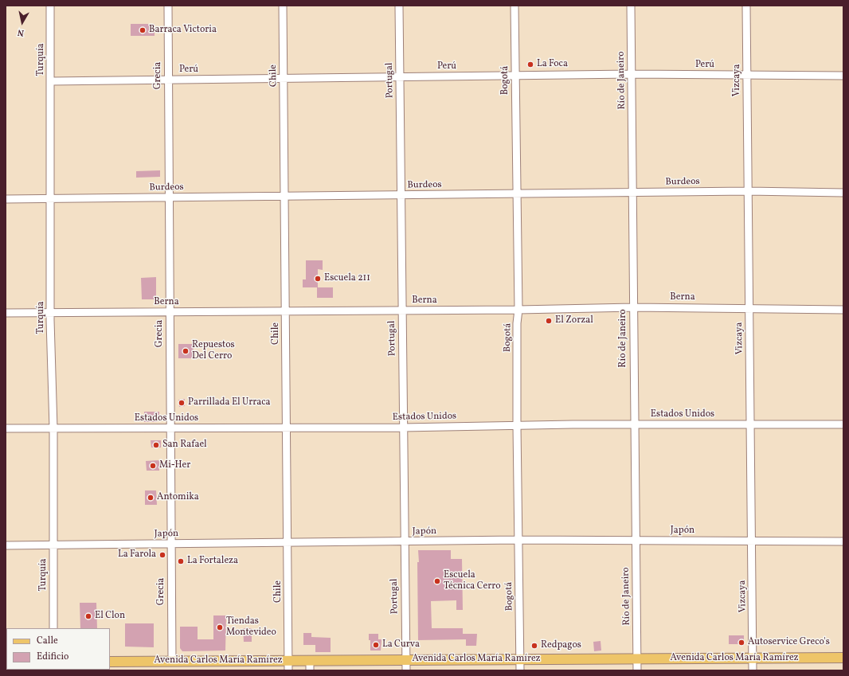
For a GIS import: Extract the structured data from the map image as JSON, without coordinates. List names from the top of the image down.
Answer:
{
  "streets": {
    "main road": ["Avenida Carlos María Ramírez"],
    "street": [
      "Turquía",
      "Perú",
      "Grecia",
      "Chile",
      "Portugal",
      "Bogotá",
      "Río de Janeiro",
      "Vizcaya",
      "Burdeos",
      "Berna",
      "Estados Unidos",
      "Japón"
    ]
  },
  "crossings": [
    ["Turquía", "Perú"],
    ["Turquía", "Burdeos"],
    ["Turquía", "Berna"],
    ["Turquía", "Estados Unidos"],
    ["Turquía", "Japón"],
    ["Perú", "Grecia"],
    ["Perú", "Chile"],
    ["Perú", "Portugal"],
    ["Perú", "Bogotá"],
    ["Perú", "Río de Janeiro"],
    ["Perú", "Vizcaya"],
    ["Grecia", "Burdeos"],
    ["Grecia", "Berna"],
    ["Grecia", "Estados Unidos"],
    ["Grecia", "Japón"],
    ["Grecia", "Avenida Carlos María Ramírez"],
    ["Chile", "Burdeos"],
    ["Chile", "Berna"],
    ["Chile", "Estados Unidos"],
    ["Chile", "Japón"],
    ["Chile", "Avenida Carlos María Ramírez"],
    ["Portugal", "Burdeos"],
    ["Portugal", "Berna"],
    ["Portugal", "Estados Unidos"],
    ["Portugal", "Japón"],
    ["Portugal", "Avenida Carlos María Ramírez"],
    ["Bogotá", "Burdeos"],
    ["Bogotá", "Berna"],
    ["Bogotá", "Estados Unidos"],
    ["Bogotá", "Japón"],
    ["Bogotá", "Avenida Carlos María Ramírez"],
    ["Río de Janeiro", "Burdeos"],
    ["Río de Janeiro", "Berna"],
    ["Río de Janeiro", "Estados Unidos"],
    ["Río de Janeiro", "Japón"],
    ["Río de Janeiro", "Avenida Carlos María Ramírez"],
    ["Vizcaya", "Burdeos"],
    ["Vizcaya", "Berna"],
    ["Vizcaya", "Estados Unidos"],
    ["Vizcaya", "Japón"],
    ["Vizcaya", "Avenida Carlos María Ramírez"]
  ],
  "places": [
    "Barraca Victoria",
    "La Foca",
    "Escuela 211",
    "El Zorzal",
    "Repuestos Del Cerro",
    "Parrillada El Urraca",
    "San Rafael",
    "Mi-Her",
    "Antomika",
    "La Farola",
    "La Fortaleza",
    "Escuela Técnica Cerro",
    "El Clon",
    "Tiendas Montevideo",
    "Autoservice Greco's",
    "La Curva",
    "Redpagos"
  ],
  "legend": ["Calle", "Edificio"],
  "north": "bottom"
}
